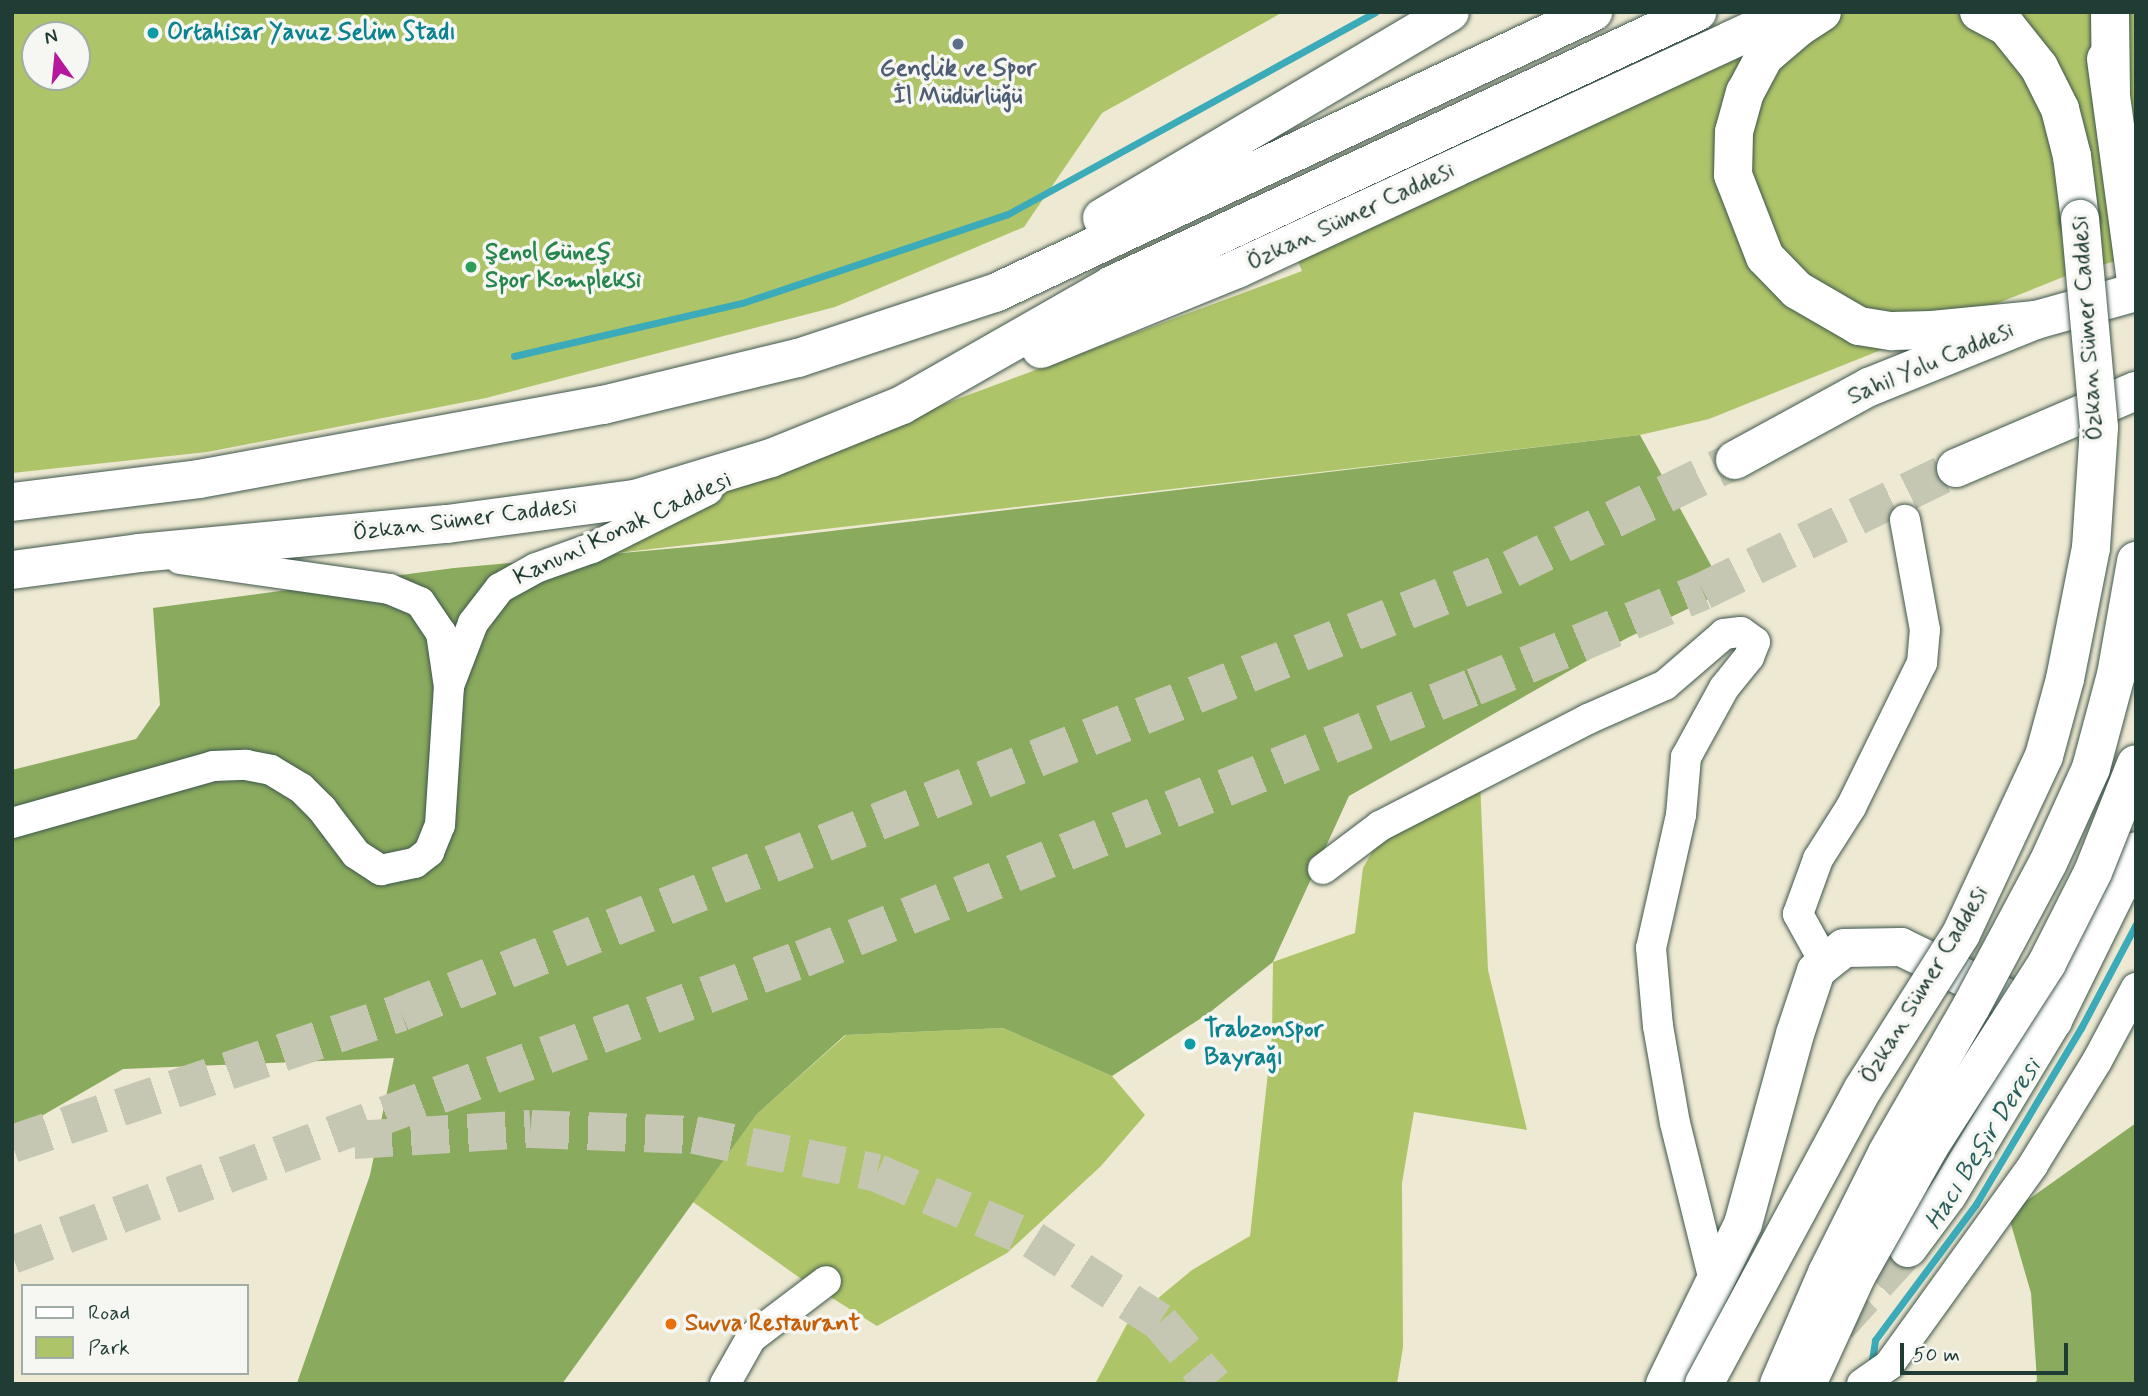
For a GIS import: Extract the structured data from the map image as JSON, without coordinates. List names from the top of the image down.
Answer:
{
  "streets": {
    "main road": ["Özkan Sümer Caddesi", "Sahil Yolu Caddesi"],
    "street": ["Kanuni Konak Caddesi"]
  },
  "crossings": [
    ["Özkan Sümer Caddesi", "Kanuni Konak Caddesi"]
  ],
  "water": ["Hacı Beşir Deresi"],
  "places": [
    "Ortahisar Yavuz Selim Stadı",
    "Gençlik ve Spor İl Müdürlüğü",
    "Şenol Güneş Spor Kompleksi",
    "Trabzonspor Bayrağı",
    "Suvva Restaurant"
  ],
  "legend": ["Road", "Park"],
  "scale_bar": "50 m",
  "north": "top"
}
